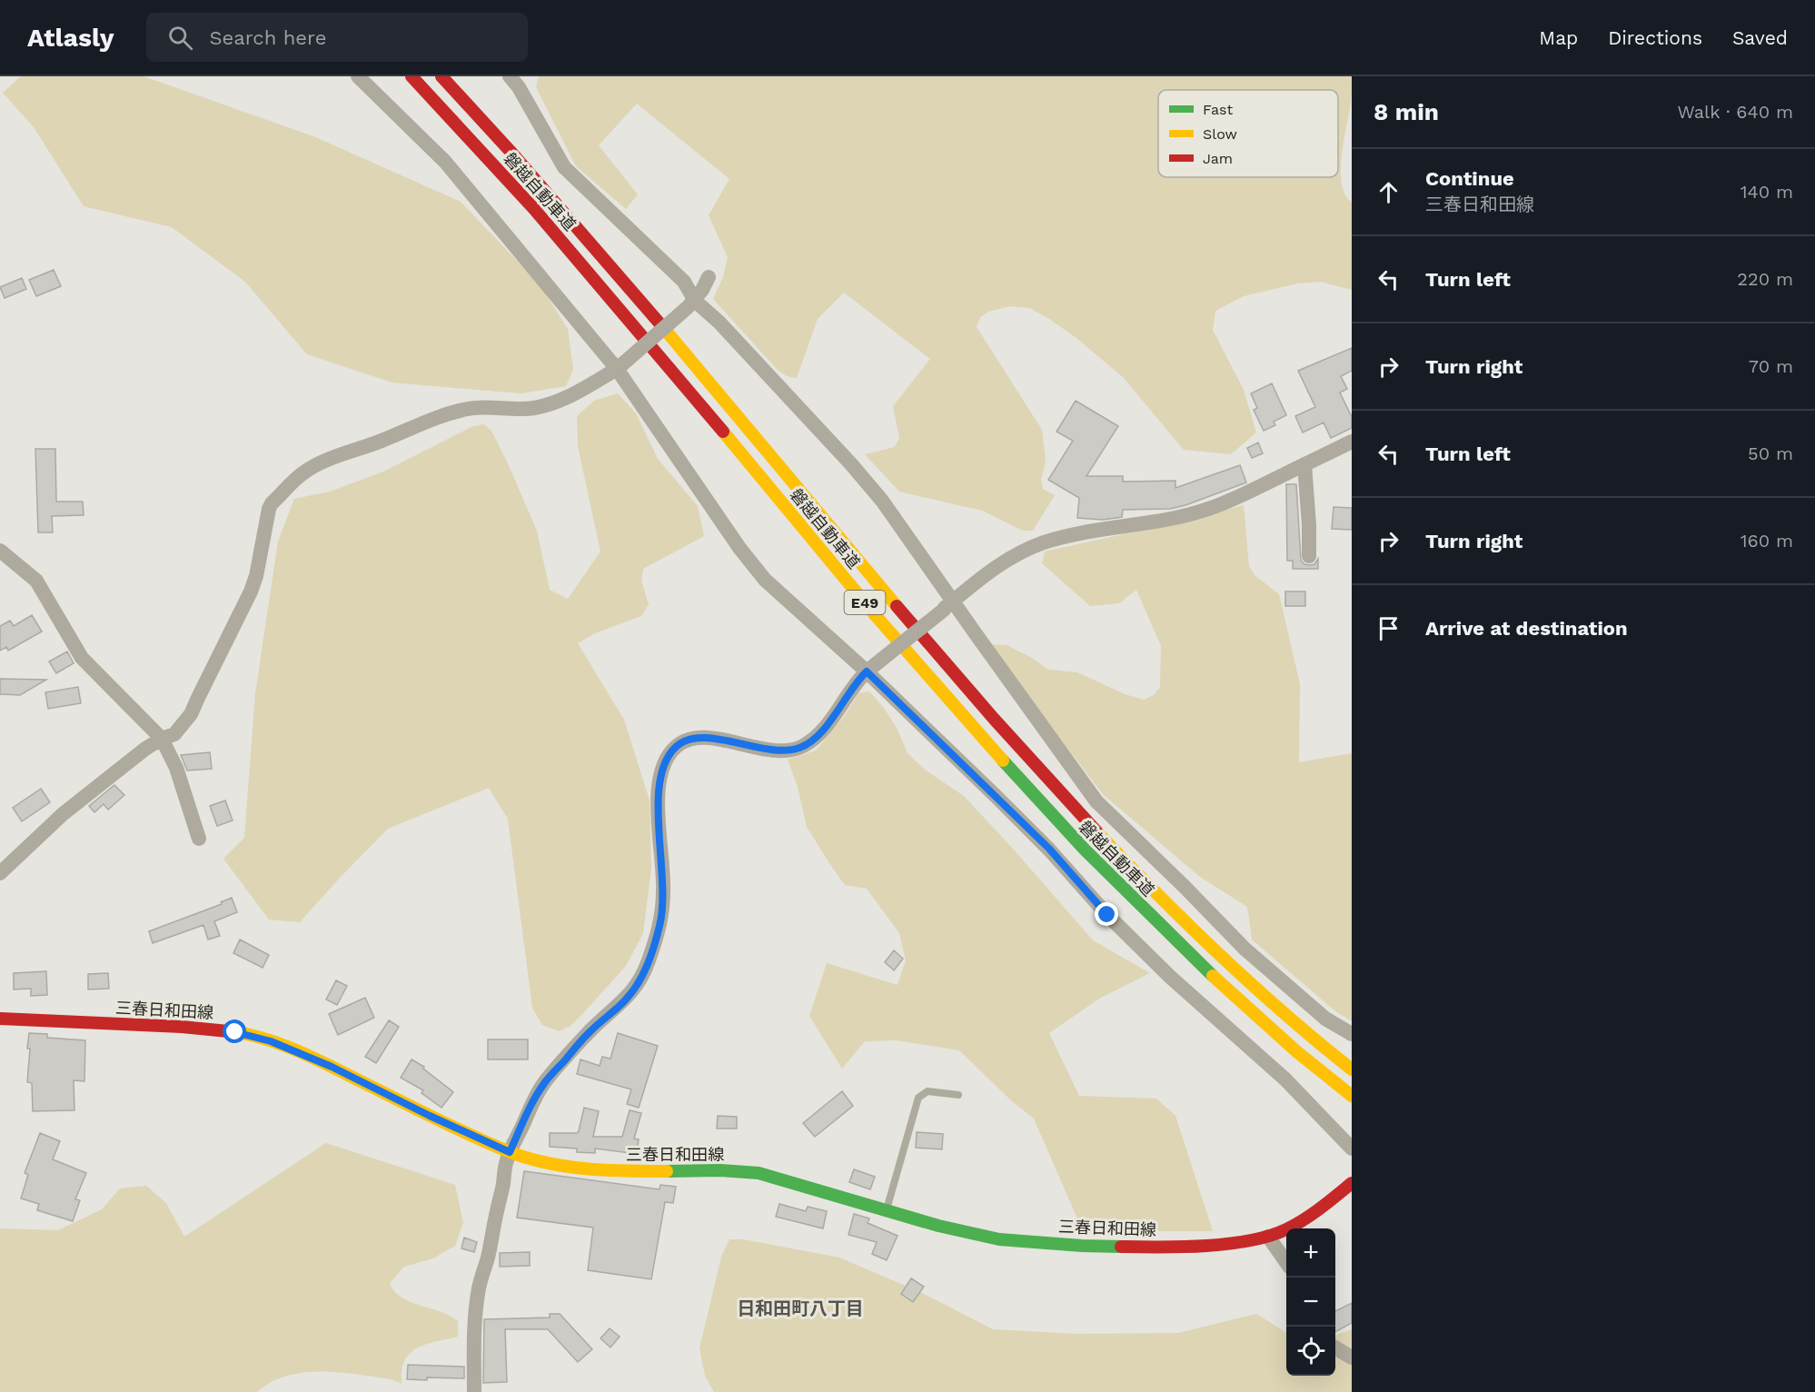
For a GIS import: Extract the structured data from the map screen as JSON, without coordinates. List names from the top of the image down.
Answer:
{
  "streets": {
    "main road": ["磐越自動車道", "E49", "三春日和田線"]
  },
  "districts": ["日和田町八丁目"],
  "legend": ["Fast", "Slow", "Jam"],
  "page": {
    "header": "Atlasly",
    "search": "Search here",
    "nav": ["Map", "Directions", "Saved"],
    "heading": ["8 min", "Walk · 640 m"],
    "list": [
      ["Continue", "三春日和田線", "140 m"],
      ["Turn left", "220 m"],
      ["Turn right", "70 m"],
      ["Turn left", "50 m"],
      ["Turn right", "160 m"],
      "Arrive at destination"
    ],
    "map_buttons": ["+", "−"]
  }
}
